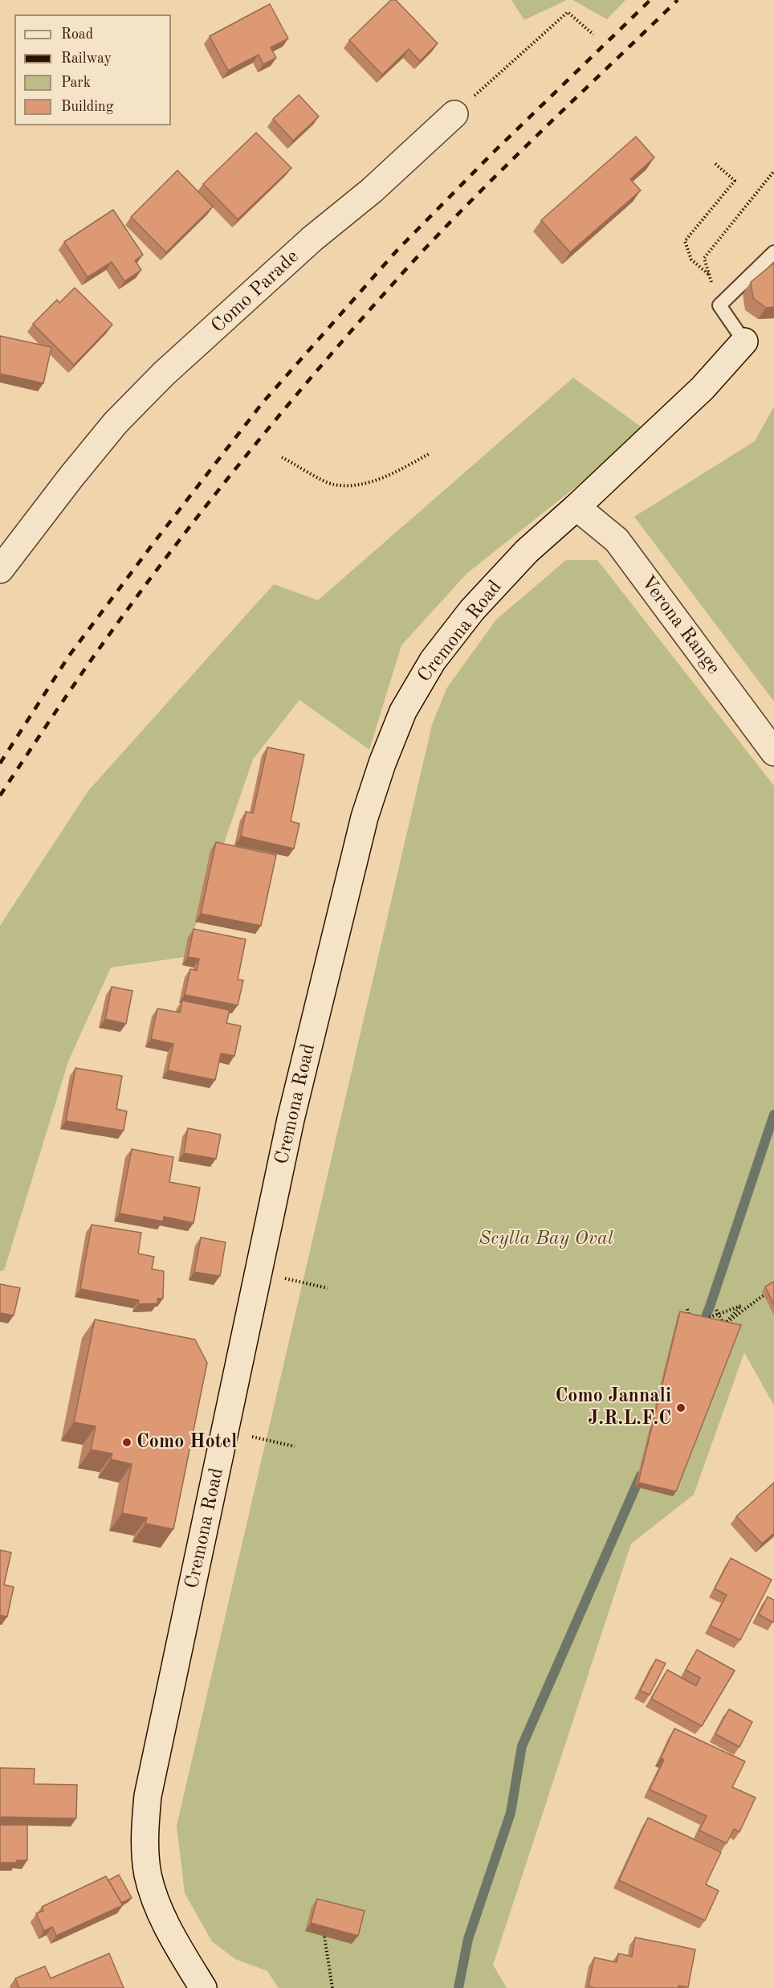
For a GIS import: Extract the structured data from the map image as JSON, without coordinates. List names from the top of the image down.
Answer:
{
  "streets": {
    "street": ["Como Parade", "Verona Range", "Cremona Road"]
  },
  "crossings": [
    ["Verona Range", "Cremona Road"]
  ],
  "parks": ["Scylla Bay Oval"],
  "places": ["Como Jannali J.R.L.F.C", "Como Hotel"],
  "legend": [
    "Road",
    "Railway",
    "Park",
    "Building"
  ]
}
